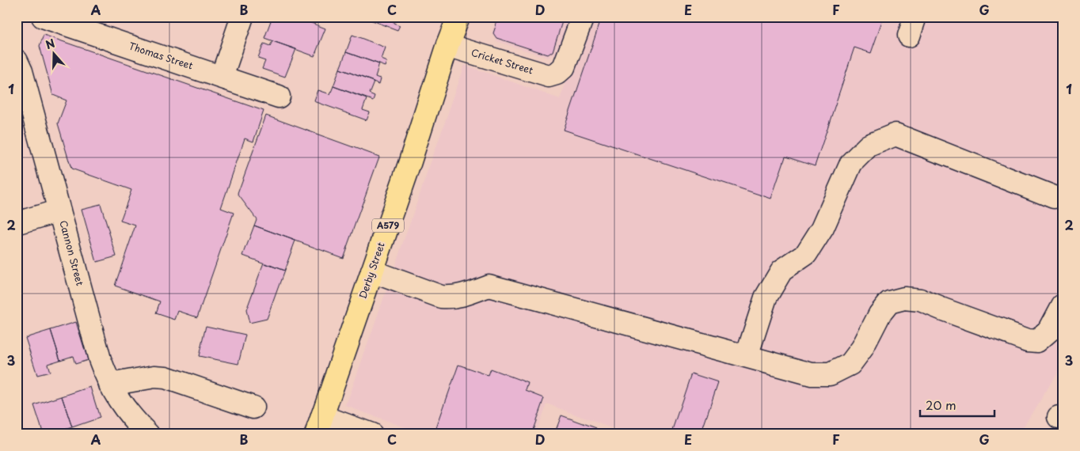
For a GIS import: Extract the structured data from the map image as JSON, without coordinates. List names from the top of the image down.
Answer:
{
  "streets": {
    "main road": ["A579", "Derby Street"],
    "street": ["Thomas Street", "Cricket Street", "Cannon Street"]
  },
  "crossings": [
    ["Cricket Street", "Derby Street"]
  ],
  "scale_bar": "20 m",
  "north": "top",
  "grid": {
    "columns": [
      "A",
      "B",
      "C",
      "D",
      "E",
      "F",
      "G"
    ],
    "rows": ["1", "2", "3"]
  }
}
